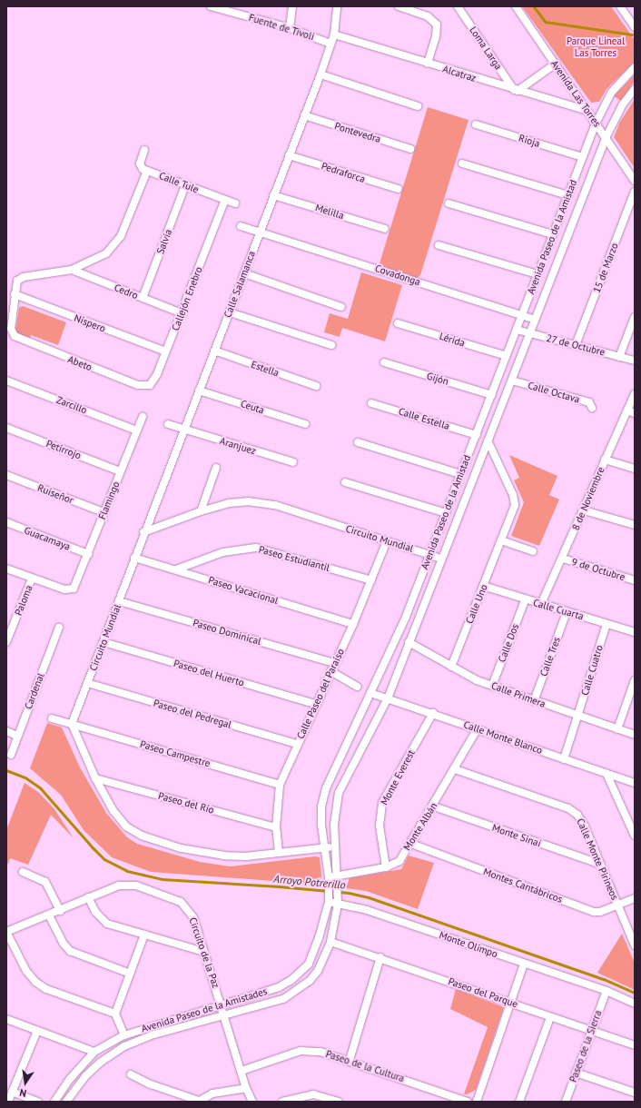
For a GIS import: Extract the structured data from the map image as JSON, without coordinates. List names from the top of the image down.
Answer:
{
  "streets": {
    "street": [
      "Fuente de Tívoli",
      "Loma Larga",
      "Alcatraz",
      "Avenida Las Torres",
      "Pontevedra",
      "Rioja",
      "Pedraforca",
      "Calle Tule",
      "Melilla",
      "Avenida Paseo de la Amistad",
      "Salvia",
      "15 de Marzo",
      "Covadonga",
      "Calle Salamanca",
      "Cedro",
      "Callejón Enebro",
      "Níspero",
      "Lérida",
      "27 de Octubre",
      "Abeto",
      "Estella",
      "Gijón",
      "Calle Octava",
      "Zarcillo",
      "Ceuta",
      "Calle Estella",
      "Aranjuez",
      "Petirrojo",
      "Ruiseñor",
      "8 de Noviembre",
      "Flamingo",
      "Guacamaya",
      "Circuito Mundial",
      "Paseo Estudiantil",
      "9 de Octubre",
      "Paseo Vacacional",
      "Paloma",
      "Calle Uno",
      "Calle Cuarta",
      "Paseo Dominical",
      "Calle Dos",
      "Calle Tres",
      "Calle Cuatro",
      "Paseo del Huerto",
      "Cardenal",
      "Calle Paseo del Paraíso",
      "Calle Primera",
      "Paseo del Pedregal",
      "Calle Monte Blanco",
      "Paseo Campestre",
      "Monte Everest",
      "Paseo del Río",
      "Monte Albán",
      "Monte Sinaí",
      "Calle Monte Pirineos",
      "Montes Cantábricos",
      "Monte Olimpo",
      "Circuito de la Paz",
      "Paseo del Parque",
      "Avenida Paseo de la Amistades",
      "Paseo de la Sierra",
      "Paseo de la Cultura"
    ]
  },
  "crossings": [
    ["Fuente de Tívoli", "Calle Salamanca"],
    ["Loma Larga", "Alcatraz"],
    ["Alcatraz", "Avenida Las Torres"],
    ["Alcatraz", "Calle Salamanca"],
    ["Avenida Las Torres", "Avenida Paseo de la Amistad"],
    ["Pontevedra", "Calle Salamanca"],
    ["Rioja", "Avenida Paseo de la Amistad"],
    ["Pedraforca", "Calle Salamanca"],
    ["Calle Tule", "Salvia"],
    ["Calle Tule", "Callejón Enebro"],
    ["Melilla", "Calle Salamanca"],
    ["Avenida Paseo de la Amistad", "Covadonga"],
    ["Avenida Paseo de la Amistad", "Lérida"],
    ["Avenida Paseo de la Amistad", "27 de Octubre"],
    ["Avenida Paseo de la Amistad", "Gijón"],
    ["Avenida Paseo de la Amistad", "Calle Octava"],
    ["Avenida Paseo de la Amistad", "Calle Estella"],
    ["Avenida Paseo de la Amistad", "Circuito Mundial"],
    ["Avenida Paseo de la Amistad", "Calle Uno"],
    ["Avenida Paseo de la Amistad", "Calle Primera"],
    ["Avenida Paseo de la Amistad", "Calle Monte Blanco"],
    ["Avenida Paseo de la Amistad", "Monte Albán"],
    ["Avenida Paseo de la Amistad", "Monte Olimpo"],
    ["Avenida Paseo de la Amistad", "Avenida Paseo de la Amistades"],
    ["Salvia", "Cedro"],
    ["15 de Marzo", "27 de Octubre"],
    ["Covadonga", "Calle Salamanca"],
    ["Calle Salamanca", "Estella"],
    ["Calle Salamanca", "Ceuta"],
    ["Calle Salamanca", "Aranjuez"],
    ["Calle Salamanca", "Circuito Mundial"],
    ["Cedro", "Callejón Enebro"],
    ["Callejón Enebro", "Níspero"],
    ["Callejón Enebro", "Abeto"],
    ["Zarcillo", "Flamingo"],
    ["Petirrojo", "Flamingo"],
    ["Ruiseñor", "Flamingo"],
    ["8 de Noviembre", "9 de Octubre"],
    ["8 de Noviembre", "Calle Cuarta"],
    ["Flamingo", "Guacamaya"],
    ["Flamingo", "Paloma"],
    ["Circuito Mundial", "Paseo Vacacional"],
    ["Circuito Mundial", "Paseo Dominical"],
    ["Circuito Mundial", "Paseo del Huerto"],
    ["Circuito Mundial", "Calle Paseo del Paraíso"],
    ["Circuito Mundial", "Paseo del Pedregal"],
    ["Circuito Mundial", "Paseo Campestre"],
    ["Paseo Estudiantil", "Paseo Vacacional"],
    ["Paseo Estudiantil", "Calle Paseo del Paraíso"],
    ["Paseo Vacacional", "Calle Paseo del Paraíso"],
    ["Calle Uno", "Calle Cuarta"],
    ["Calle Uno", "Calle Primera"],
    ["Calle Cuarta", "Calle Dos"],
    ["Calle Cuarta", "Calle Tres"],
    ["Calle Cuarta", "Calle Cuatro"],
    ["Paseo Dominical", "Calle Paseo del Paraíso"],
    ["Calle Dos", "Calle Primera"],
    ["Calle Tres", "Calle Primera"],
    ["Calle Cuatro", "Calle Primera"],
    ["Calle Cuatro", "Calle Monte Blanco"],
    ["Paseo del Huerto", "Calle Paseo del Paraíso"],
    ["Calle Paseo del Paraíso", "Paseo del Pedregal"],
    ["Calle Paseo del Paraíso", "Paseo Campestre"],
    ["Calle Paseo del Paraíso", "Paseo del Río"],
    ["Calle Monte Blanco", "Monte Everest"],
    ["Calle Monte Blanco", "Monte Albán"],
    ["Monte Everest", "Monte Albán"],
    ["Monte Albán", "Monte Sinaí"],
    ["Monte Albán", "Calle Monte Pirineos"],
    ["Monte Albán", "Montes Cantábricos"],
    ["Monte Sinaí", "Calle Monte Pirineos"],
    ["Calle Monte Pirineos", "Montes Cantábricos"],
    ["Monte Olimpo", "Avenida Paseo de la Amistades"],
    ["Monte Olimpo", "Paseo de la Sierra"],
    ["Circuito de la Paz", "Avenida Paseo de la Amistades"],
    ["Circuito de la Paz", "Paseo de la Cultura"],
    ["Paseo del Parque", "Avenida Paseo de la Amistades"],
    ["Paseo del Parque", "Paseo de la Sierra"]
  ],
  "water": ["Arroyo Potrerillo"],
  "parks": ["Parque Lineal Las Torres"],
  "north": "bottom"
}
